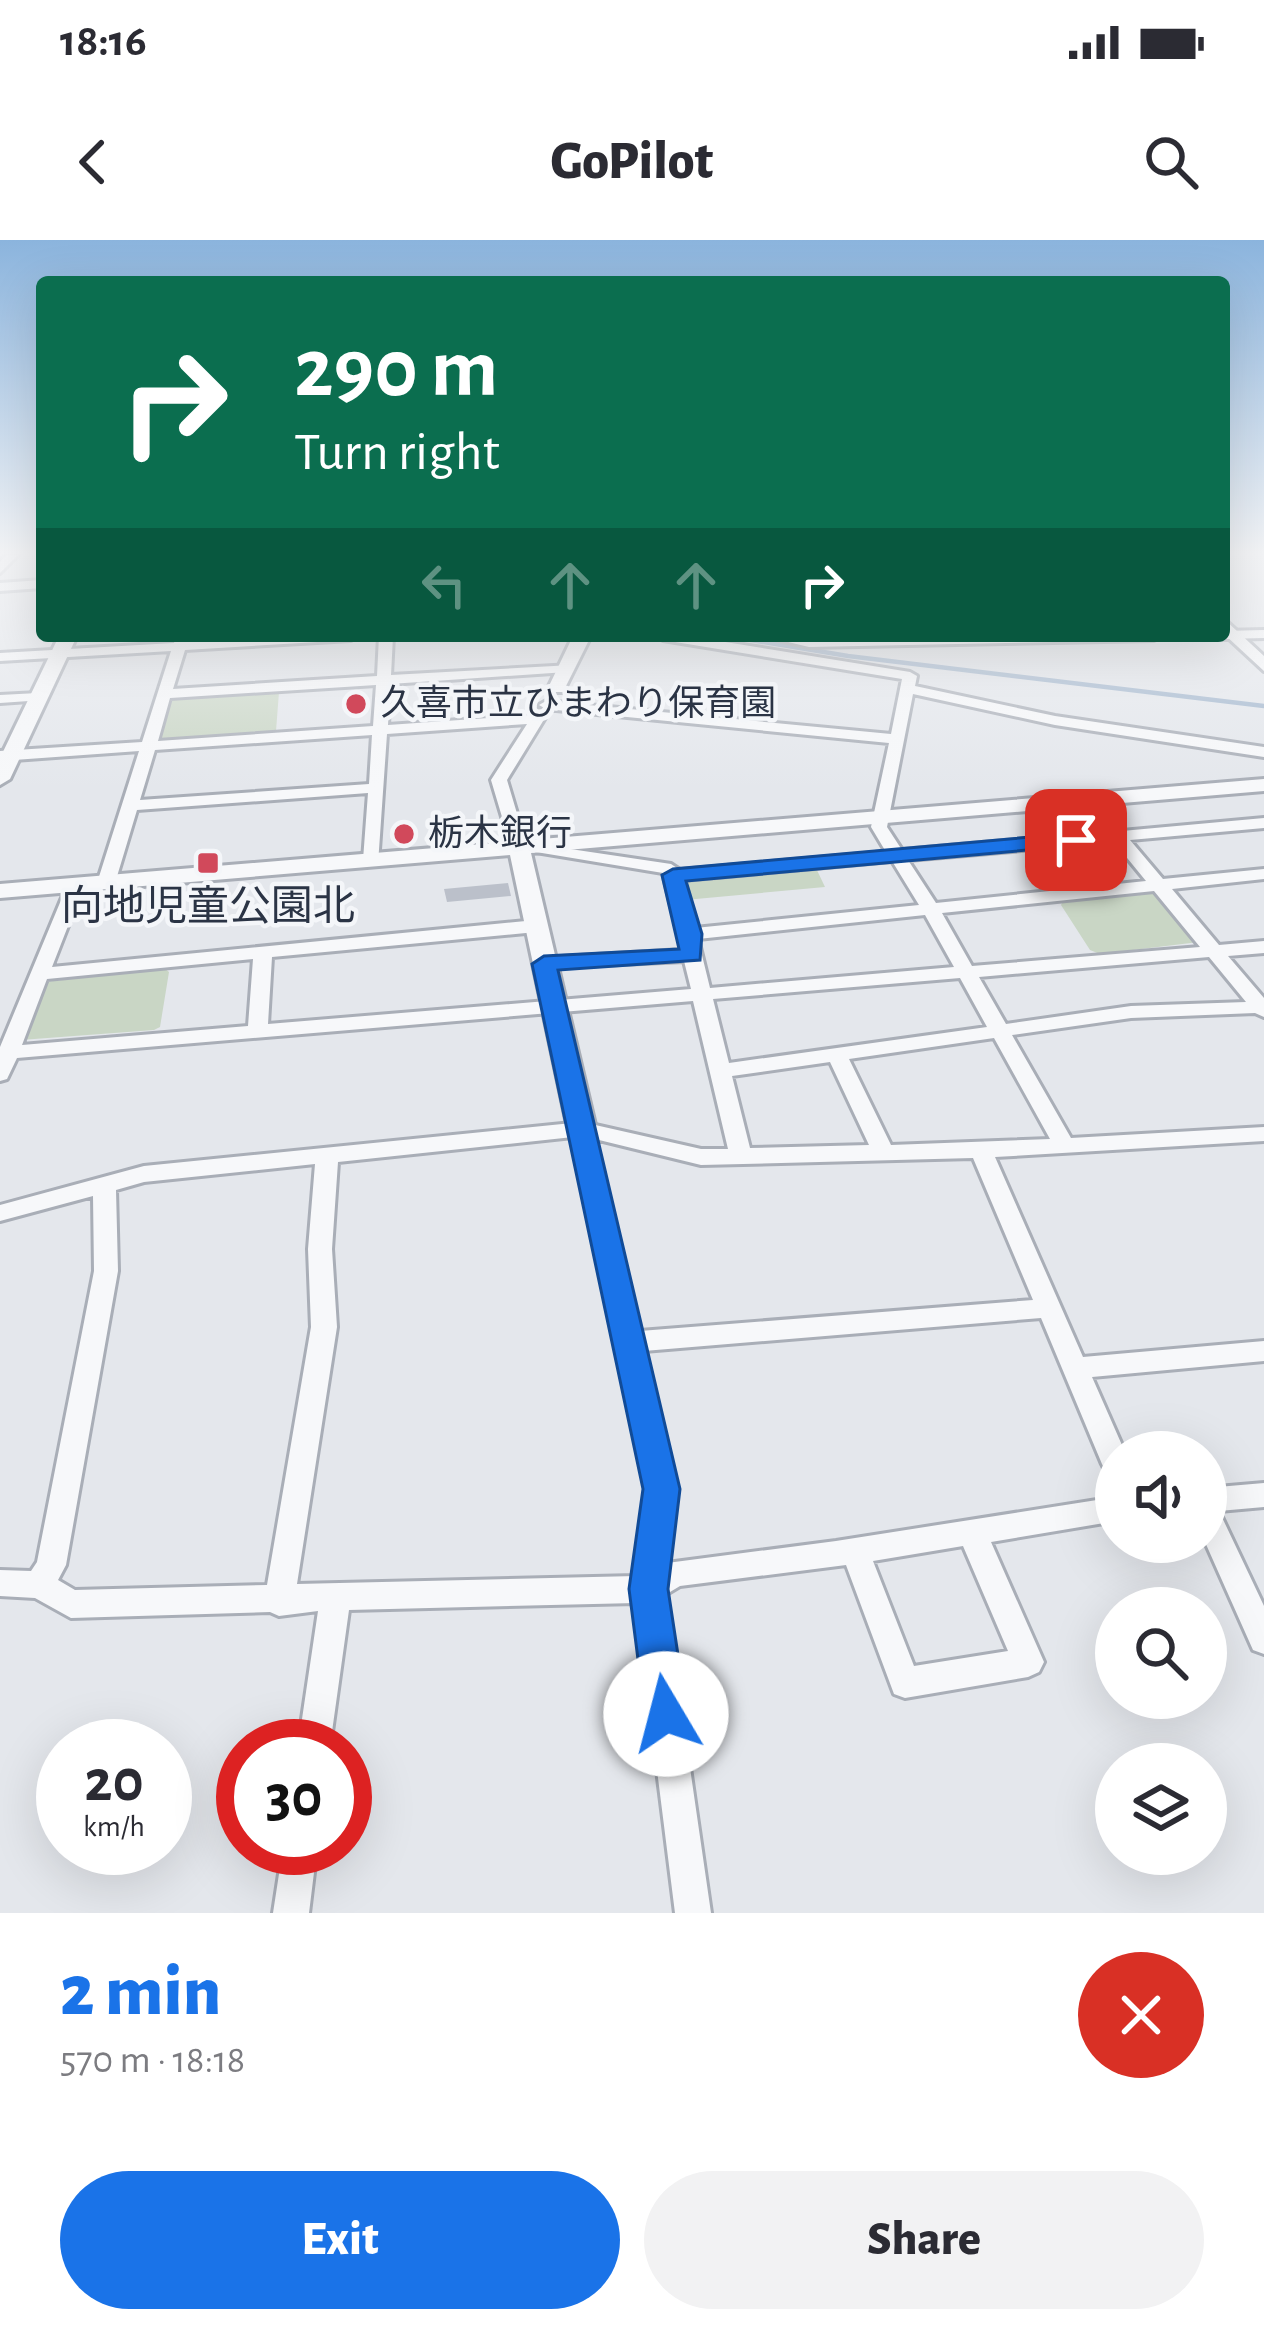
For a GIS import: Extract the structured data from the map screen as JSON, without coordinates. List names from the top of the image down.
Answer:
{
  "places": {
    "other": ["久喜市立ひまわり保育園", "栃木銀行"],
    "transit": ["向地児童公園北"]
  },
  "page": {
    "status": "18:16",
    "header": "GoPilot",
    "turn": ["290 m", "Turn right"],
    "speed": "20 km/h",
    "limit": "30",
    "heading": ["2 min", "570 m · 18:18"],
    "buttons": ["Exit", "Share"]
  }
}
